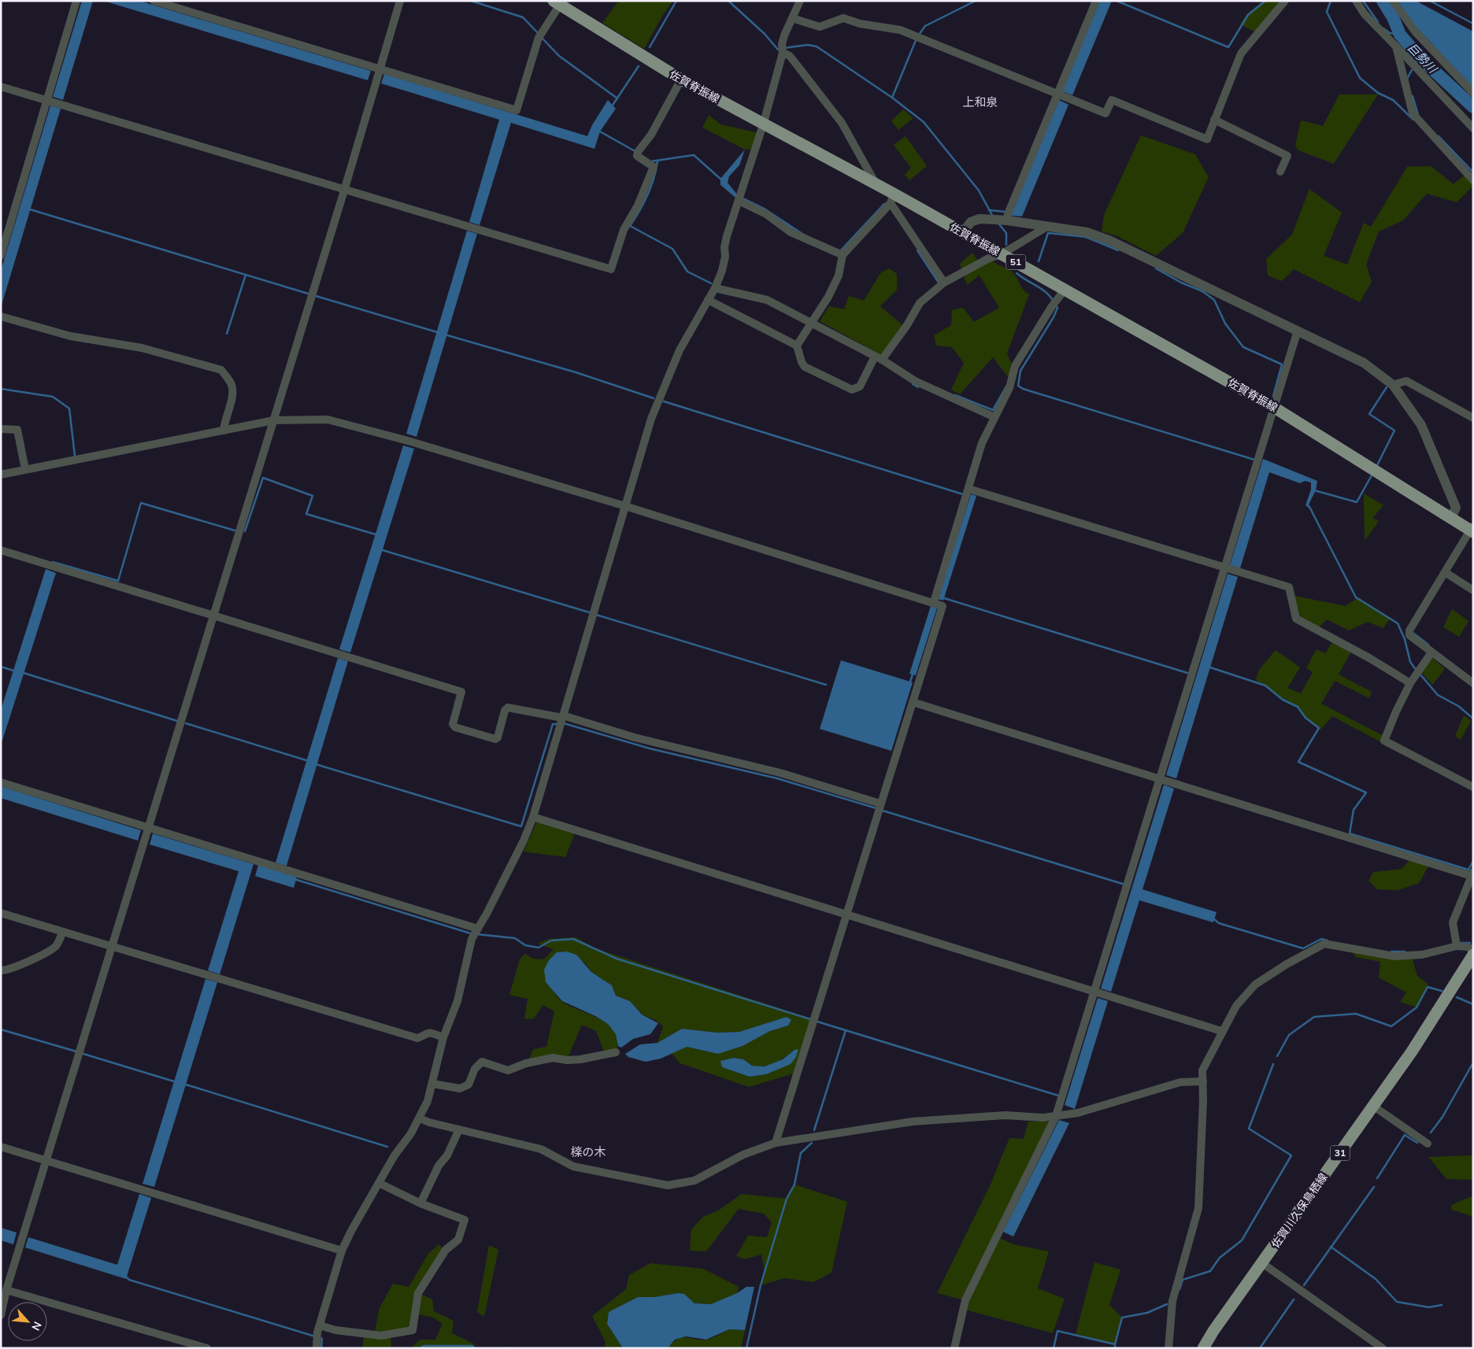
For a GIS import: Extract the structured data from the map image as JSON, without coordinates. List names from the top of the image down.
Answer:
{
  "streets": {
    "main road": [
      "佐賀脊振線",
      "51",
      "31",
      "佐賀川久保鳥栖線"
    ]
  },
  "districts": ["上和泉", "檪の木"],
  "water": ["巨勢川"],
  "north": "bottom right"
}
